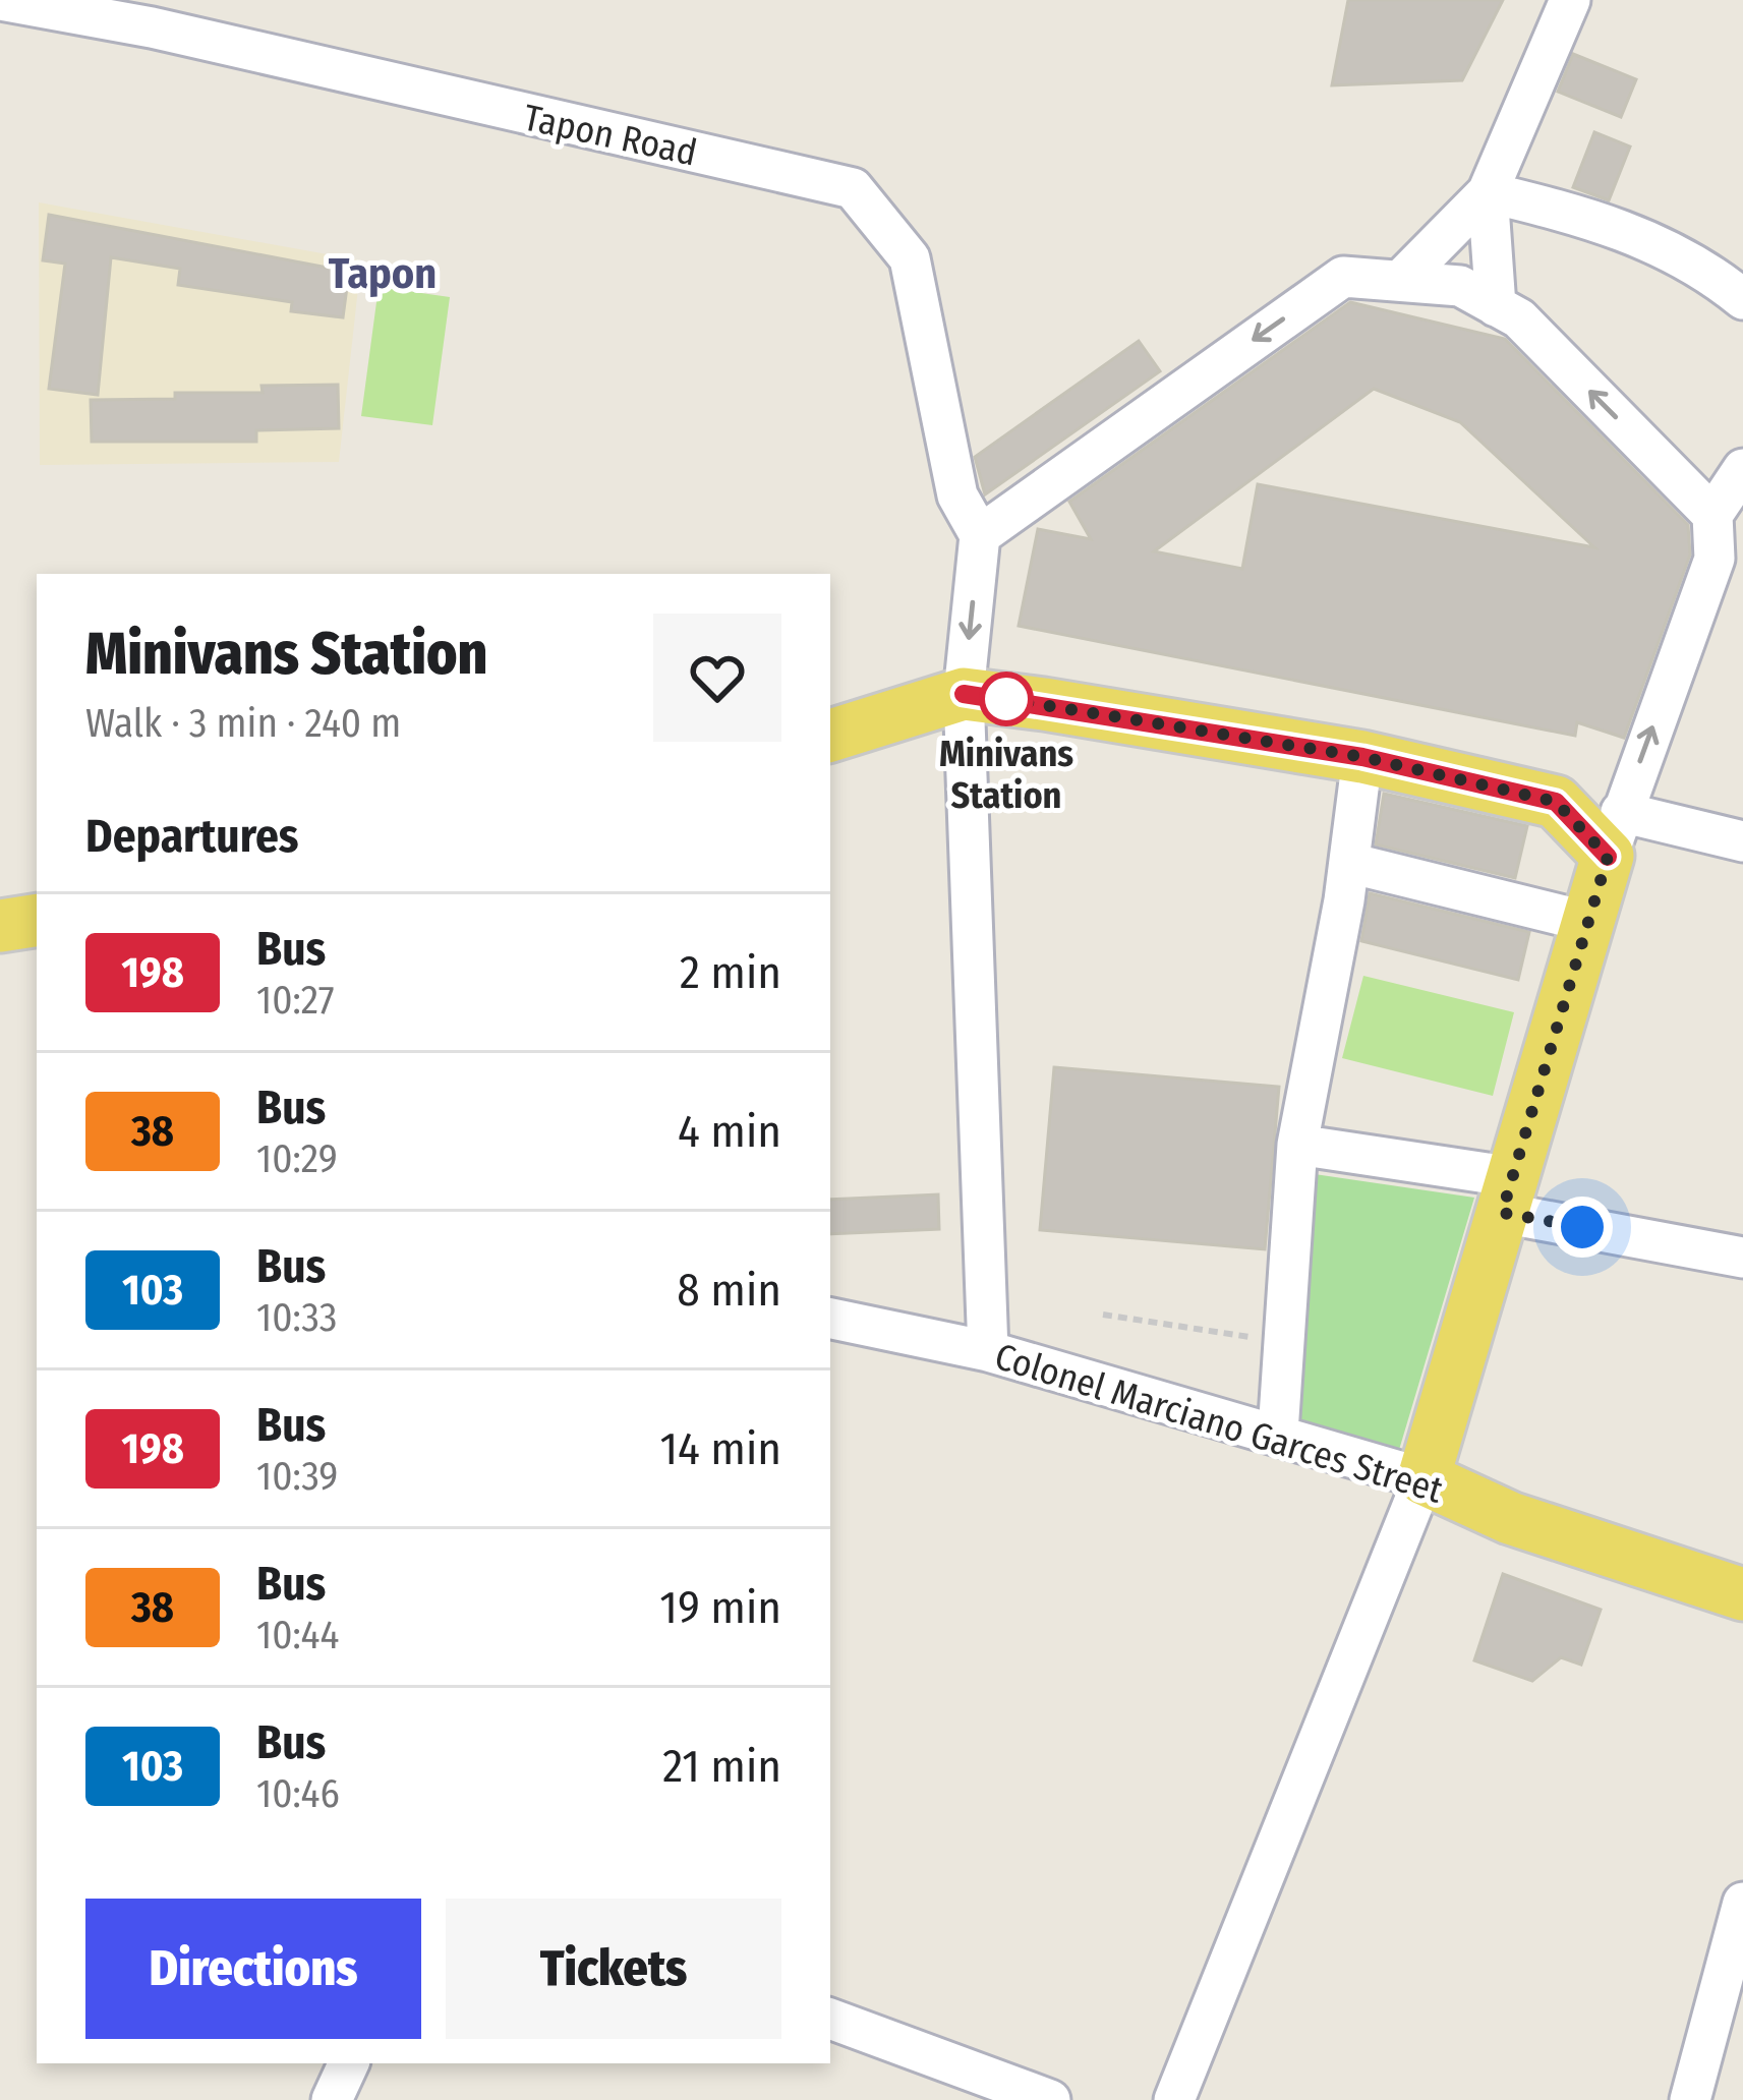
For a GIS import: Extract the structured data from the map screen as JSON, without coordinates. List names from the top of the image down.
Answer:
{
  "streets": {
    "main road": ["Colonel Marciano Garces Street"],
    "street": ["Tapon Road"]
  },
  "districts": ["Tapon"],
  "places": ["Minivans Station"],
  "lines": ["bus line 198"],
  "page": {
    "heading": [
      ["Minivans Station", "Walk · 3 min · 240 m"],
      "Departures"
    ],
    "list": [
      {
        "mark": "198",
        "name": "Bus",
        "note": "10:27",
        "value": "2 min"
      },
      {
        "mark": "38",
        "name": "Bus",
        "note": "10:29",
        "value": "4 min"
      },
      {
        "mark": "103",
        "name": "Bus",
        "note": "10:33",
        "value": "8 min"
      },
      {
        "mark": "198",
        "name": "Bus",
        "note": "10:39",
        "value": "14 min"
      },
      {
        "mark": "38",
        "name": "Bus",
        "note": "10:44",
        "value": "19 min"
      },
      {
        "mark": "103",
        "name": "Bus",
        "note": "10:46",
        "value": "21 min"
      }
    ],
    "buttons": ["Directions", "Tickets"]
  }
}
